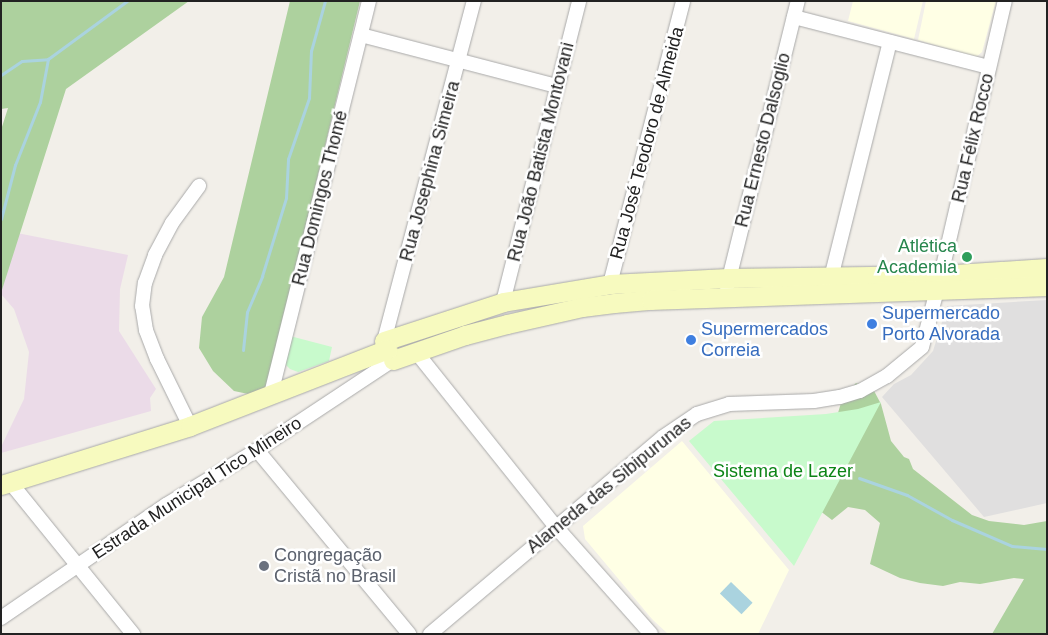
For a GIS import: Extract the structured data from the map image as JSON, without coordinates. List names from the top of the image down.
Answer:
{
  "streets": {
    "street": [
      "Rua Félix Rocco",
      "Rua Ernesto Dalsoglio",
      "Rua José Teodoro de Almeida",
      "Rua João Batista Montovani",
      "Rua Josephina Simeira",
      "Rua Domingos Thomé",
      "Alameda das Sibipurunas",
      "Estrada Municipal Tico Mineiro"
    ]
  },
  "crossings": [
    ["Rua Félix Rocco", "Alameda das Sibipurunas"],
    ["Rua Josephina Simeira", "Estrada Municipal Tico Mineiro"]
  ],
  "parks": ["Sistema de Lazer"],
  "places": [
    "Atlética Academia",
    "Supermercado Porto Alvorada",
    "Supermercados Correia",
    "Congregação Cristã no Brasil"
  ]
}
